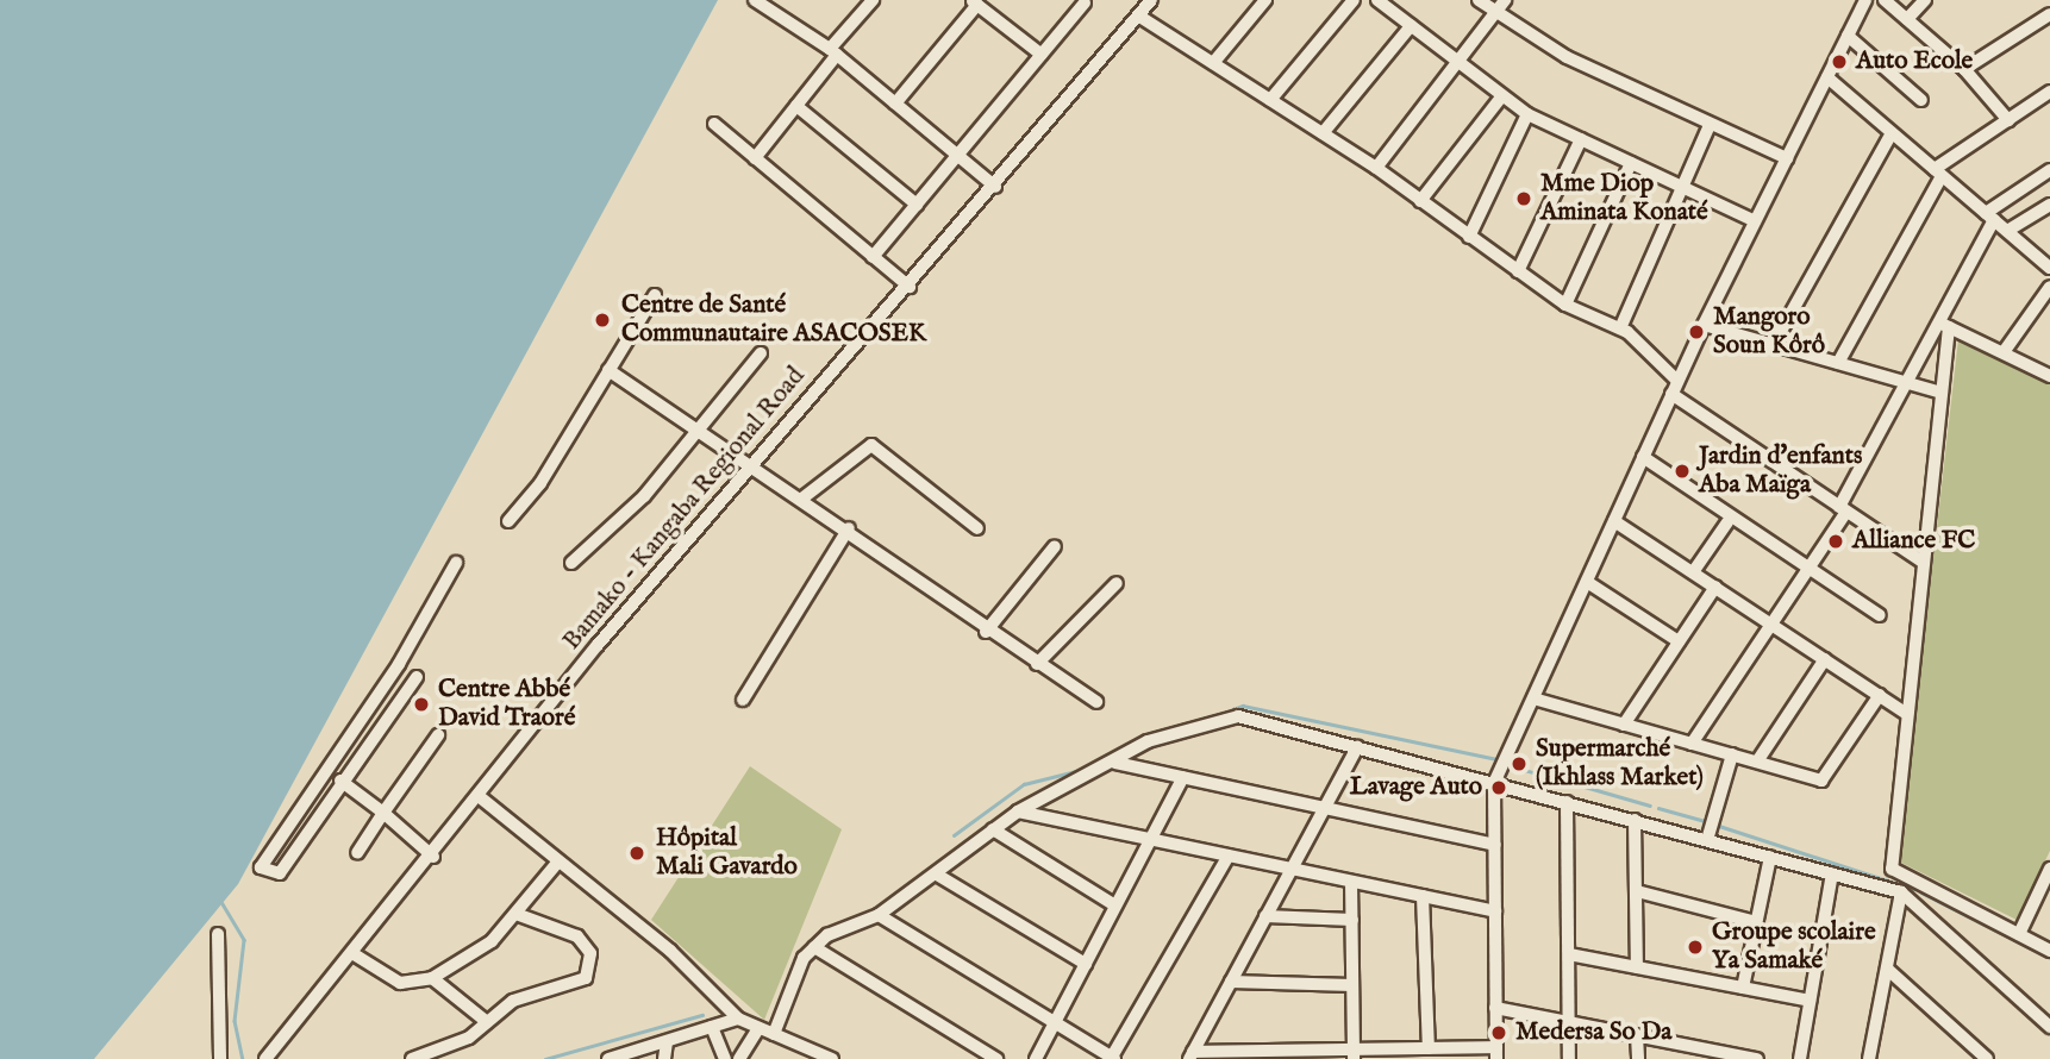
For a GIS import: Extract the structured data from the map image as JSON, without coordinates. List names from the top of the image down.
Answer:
{
  "streets": {
    "street": ["Bamako - Kangaba Regional Road"]
  },
  "places": [
    "Auto Ecole",
    "Mme Diop Aminata Konaté",
    "Centre de Santé Communautaire ASACOSEK",
    "Mangoro Soun Kôrô",
    "Jardin d'enfants Aba Maïga",
    "Alliance FC",
    "Centre Abbé David Traoré",
    "Supermarché (Ikhlass Market)",
    "Lavage Auto",
    "Hôpital Mali Gavardo",
    "Groupe scolaire Ya Samaké",
    "Medersa So Da"
  ]
}
